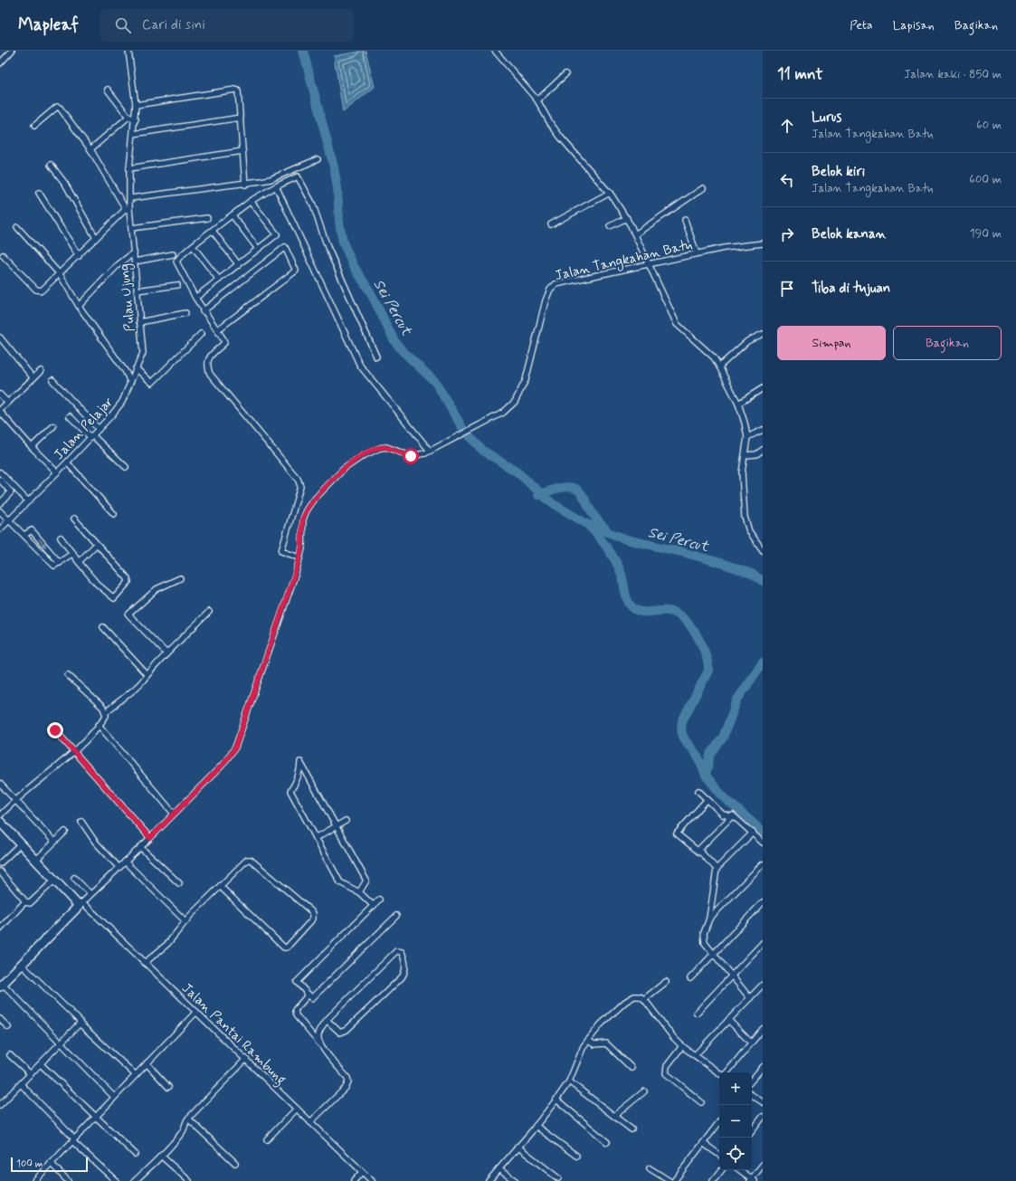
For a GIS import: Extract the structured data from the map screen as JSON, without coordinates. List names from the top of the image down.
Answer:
{
  "streets": {
    "street": [
      "Jalan Tangkahan Batu",
      "Pulau Ujung",
      "Jalan Pelajar",
      "Jalan Pantai Rambung"
    ]
  },
  "crossings": [
    ["Pulau Ujung", "Jalan Pelajar"]
  ],
  "water": ["Sei Percut"],
  "scale_bar": "100 m",
  "page": {
    "header": "Mapleaf",
    "search": "Cari di sini",
    "nav": ["Peta", "Lapisan", "Bagikan"],
    "heading": ["11 mnt", "Jalan kaki · 850 m"],
    "list": [
      ["Lurus", "Jalan Tangkahan Batu", "60 m"],
      ["Belok kiri", "Jalan Tangkahan Batu", "600 m"],
      ["Belok kanan", "190 m"],
      "Tiba di tujuan"
    ],
    "buttons": ["Simpan", "Bagikan"],
    "map_buttons": ["+", "−"],
    "scale": "100 m"
  }
}
